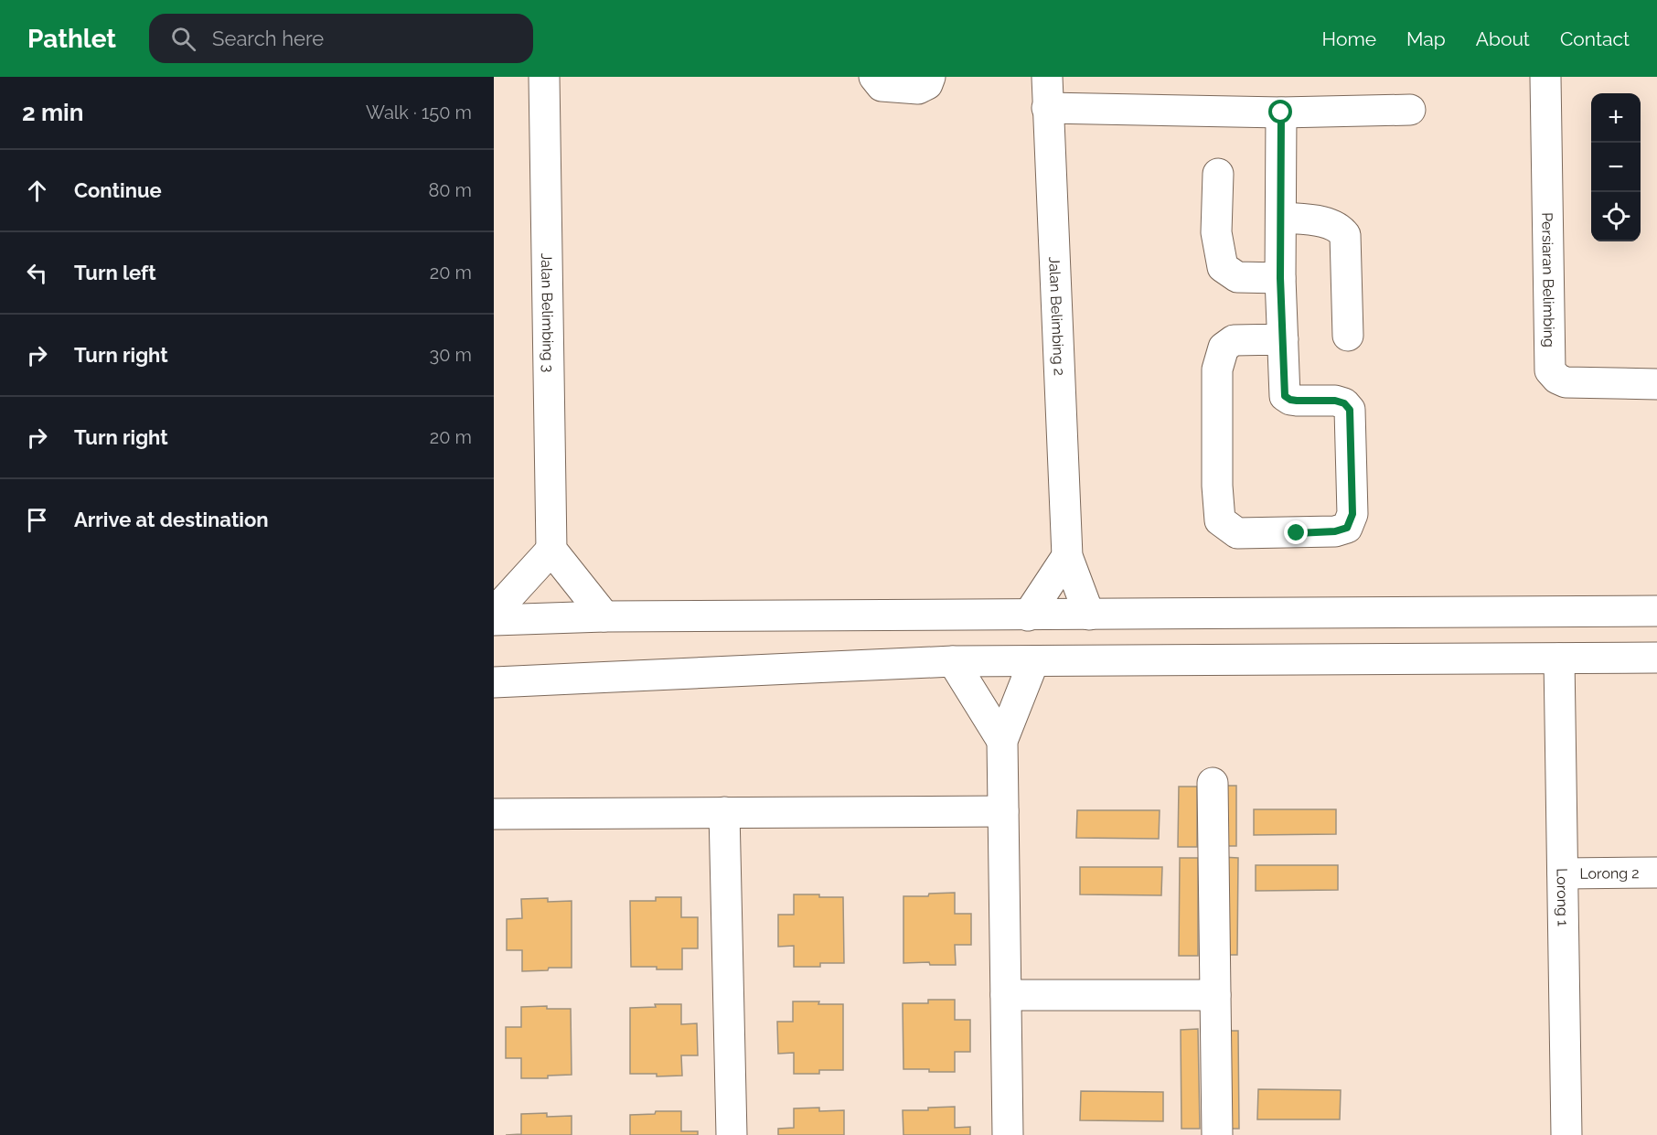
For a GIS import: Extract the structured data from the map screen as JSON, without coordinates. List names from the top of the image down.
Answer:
{
  "streets": {
    "street": [
      "Persiaran Belimbing",
      "Jalan Belimbing 3",
      "Jalan Belimbing 2",
      "Lorong 2",
      "Lorong 1"
    ]
  },
  "crossings": [
    ["Lorong 2", "Lorong 1"]
  ],
  "page": {
    "header": "Pathlet",
    "search": "Search here",
    "nav": [
      "Home",
      "Map",
      "About",
      "Contact"
    ],
    "heading": ["2 min", "Walk · 150 m"],
    "map_buttons": ["+", "−"],
    "list": [
      ["Continue", "80 m"],
      ["Turn left", "20 m"],
      ["Turn right", "30 m"],
      ["Turn right", "20 m"],
      "Arrive at destination"
    ]
  }
}
